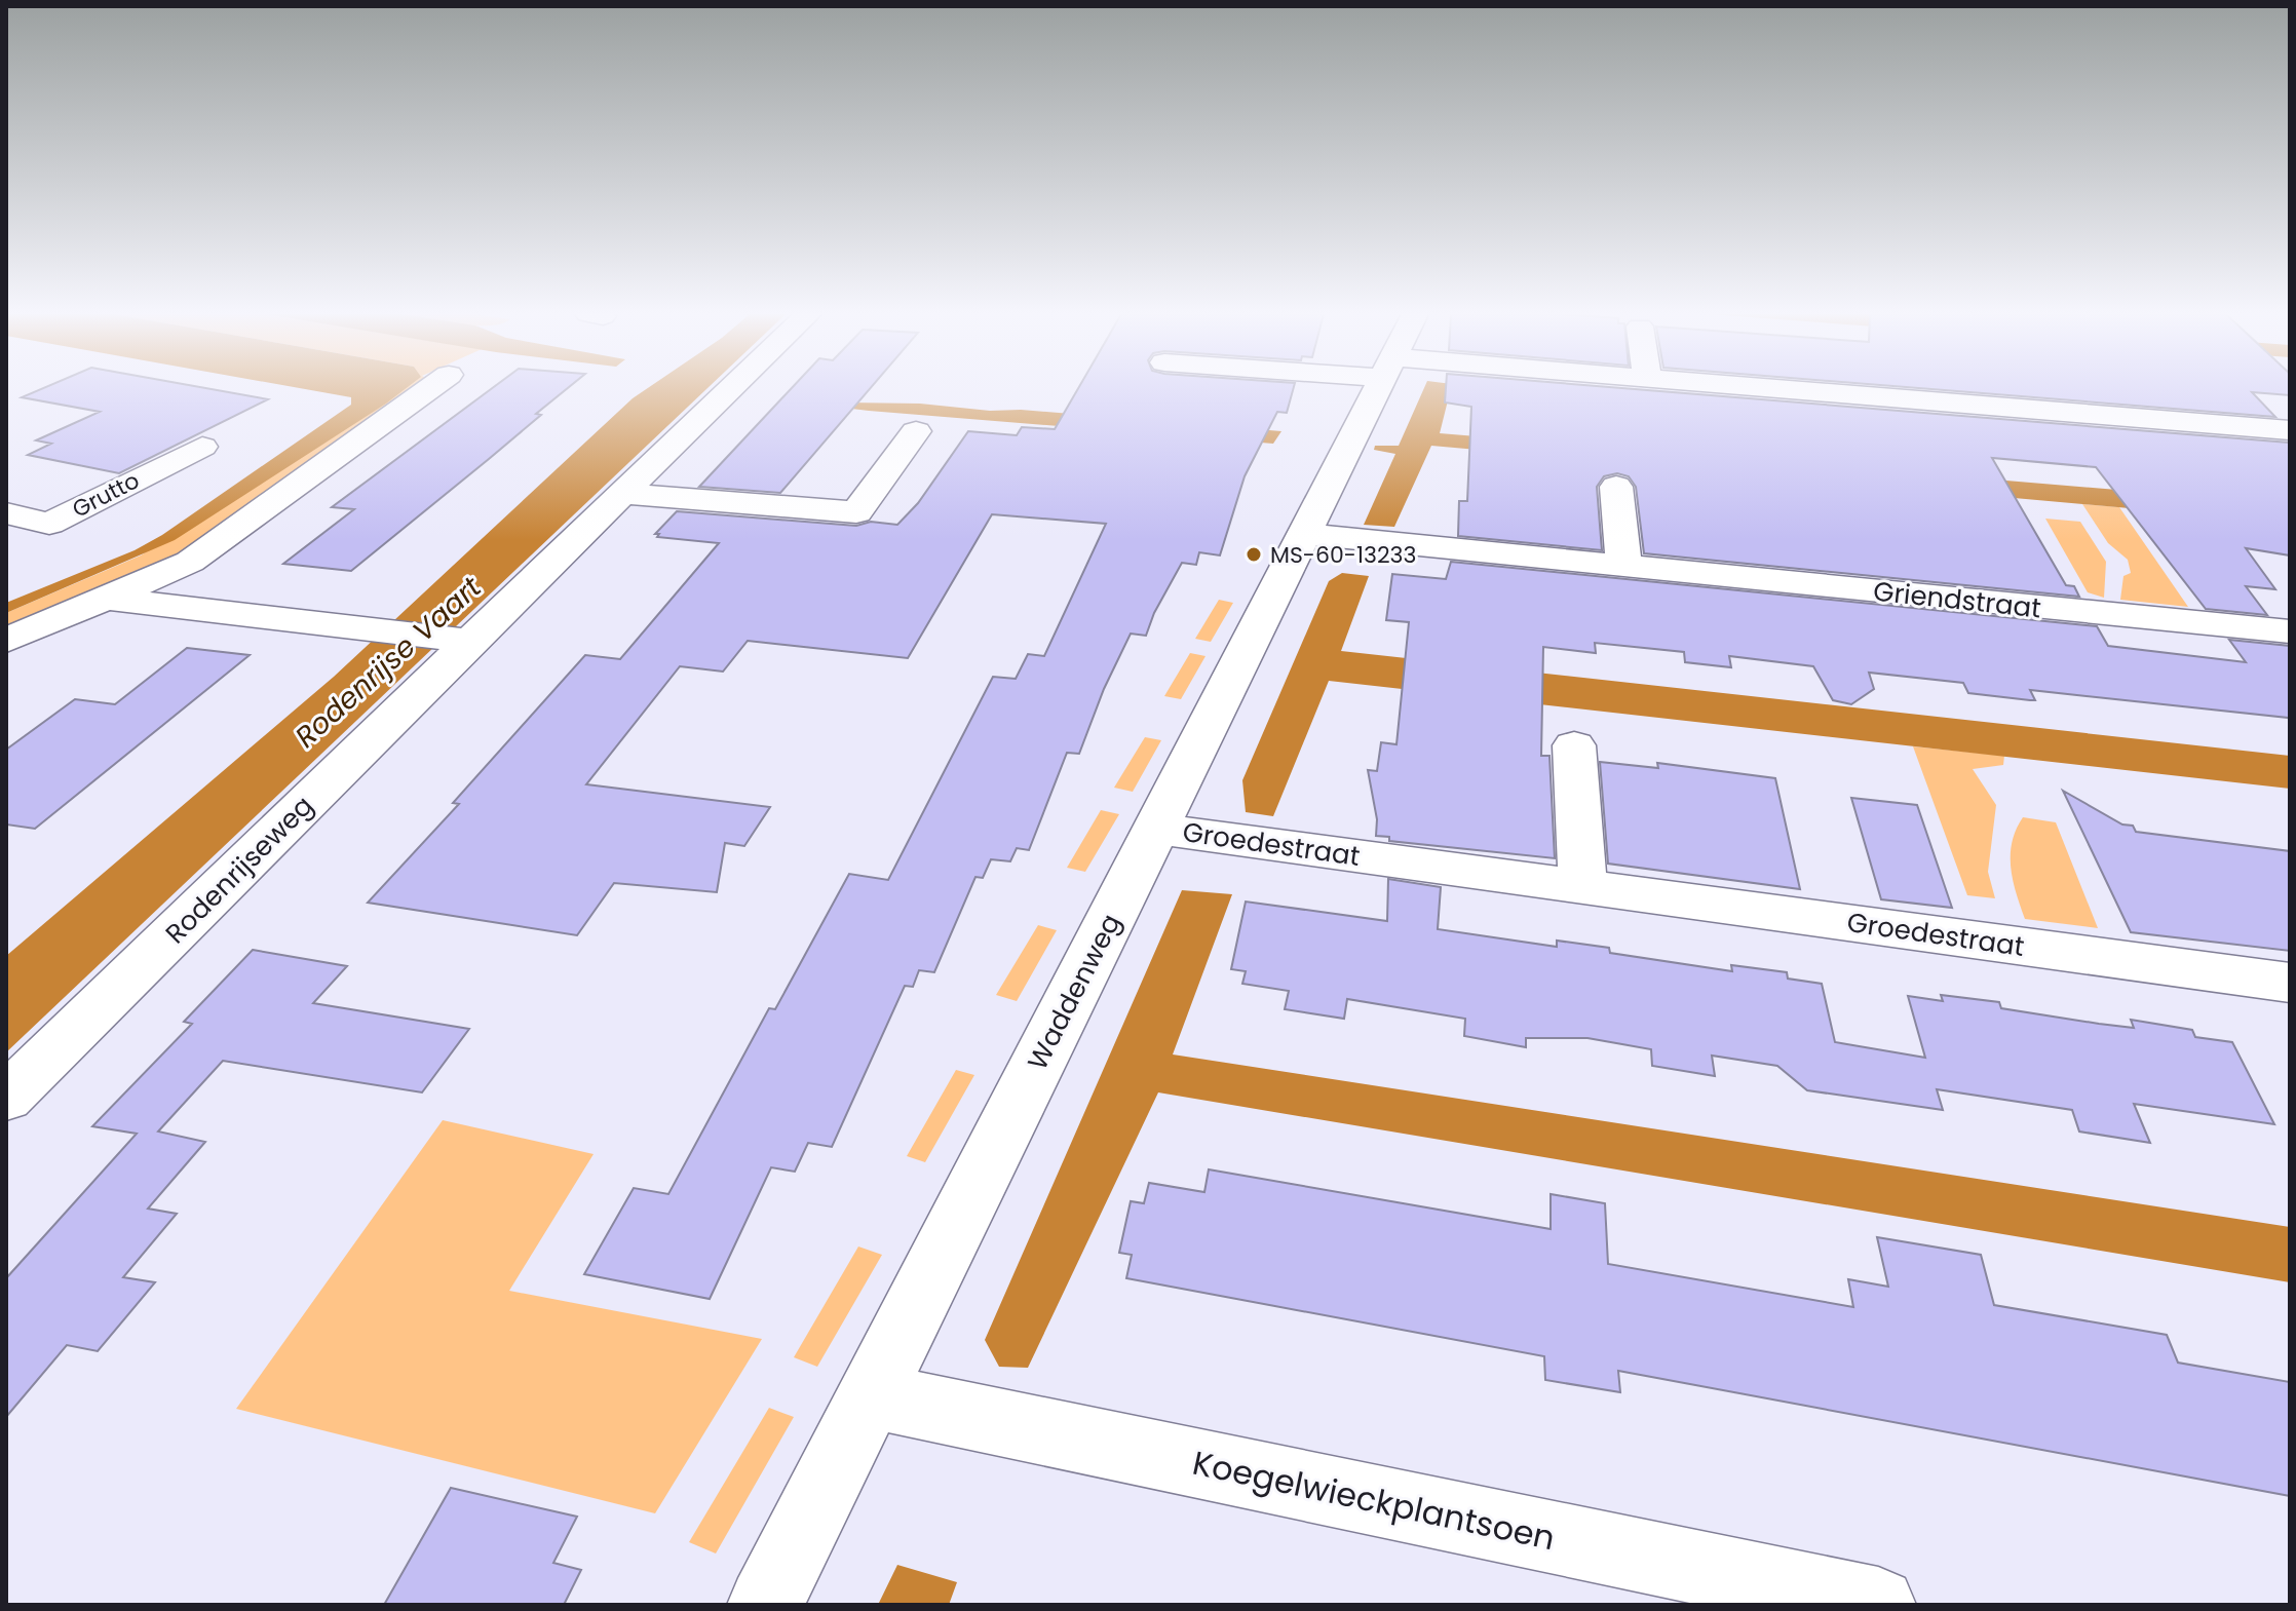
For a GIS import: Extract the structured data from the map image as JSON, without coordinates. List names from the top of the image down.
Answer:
{
  "streets": {
    "street": [
      "Grutto",
      "Griendstraat",
      "Groedestraat",
      "Rodenrijseweg",
      "Waddenweg",
      "Koegelwieckplantsoen"
    ]
  },
  "crossings": [
    ["Griendstraat", "Waddenweg"],
    ["Groedestraat", "Waddenweg"],
    ["Waddenweg", "Koegelwieckplantsoen"]
  ],
  "water": ["Rodenrijse Vaart"],
  "places": ["MS-60-13233"]
}
